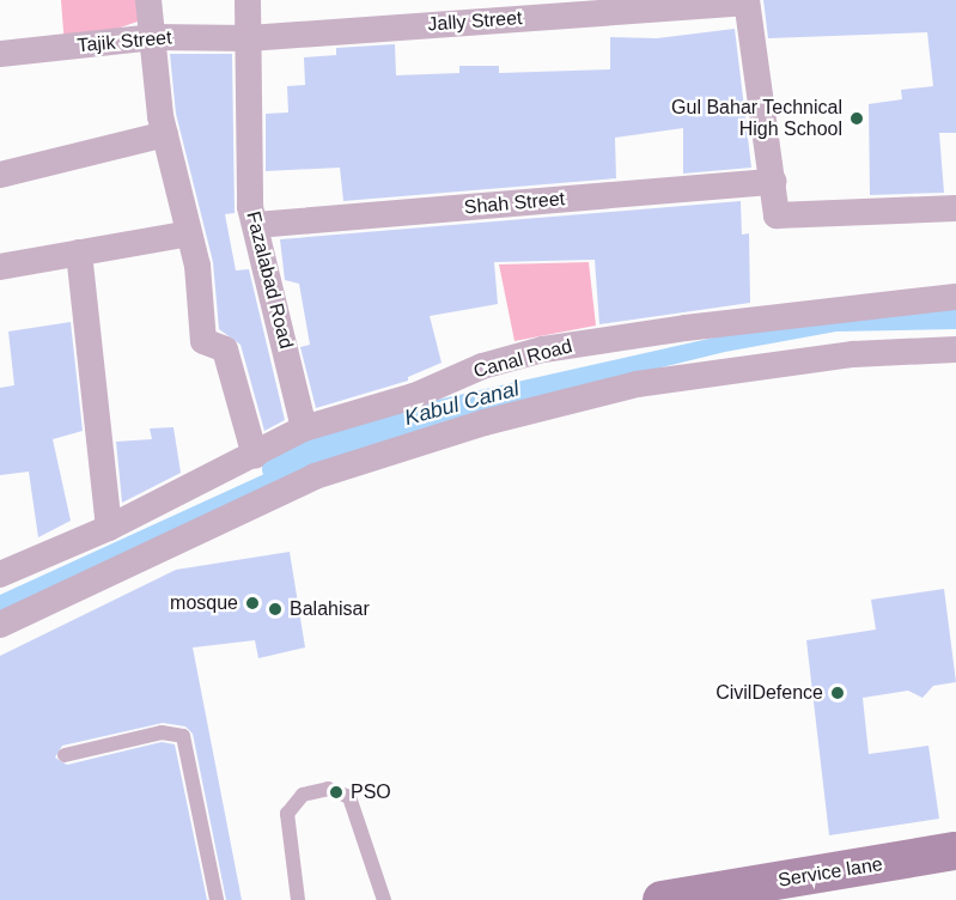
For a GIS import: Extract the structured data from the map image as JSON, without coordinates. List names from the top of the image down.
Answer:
{
  "streets": {
    "street": [
      "Jally Street",
      "Tajik Street",
      "Shah Street",
      "Fazalabad Road",
      "Canal Road",
      "Service lane"
    ]
  },
  "crossings": [
    ["Jally Street", "Tajik Street"],
    ["Jally Street", "Fazalabad Road"],
    ["Tajik Street", "Fazalabad Road"],
    ["Shah Street", "Fazalabad Road"],
    ["Fazalabad Road", "Canal Road"]
  ],
  "water": ["Kabul Canal"],
  "places": [
    "Gul Bahar Technical High School",
    "mosque",
    "Balahisar",
    "CivilDefence",
    "PSO"
  ]
}
